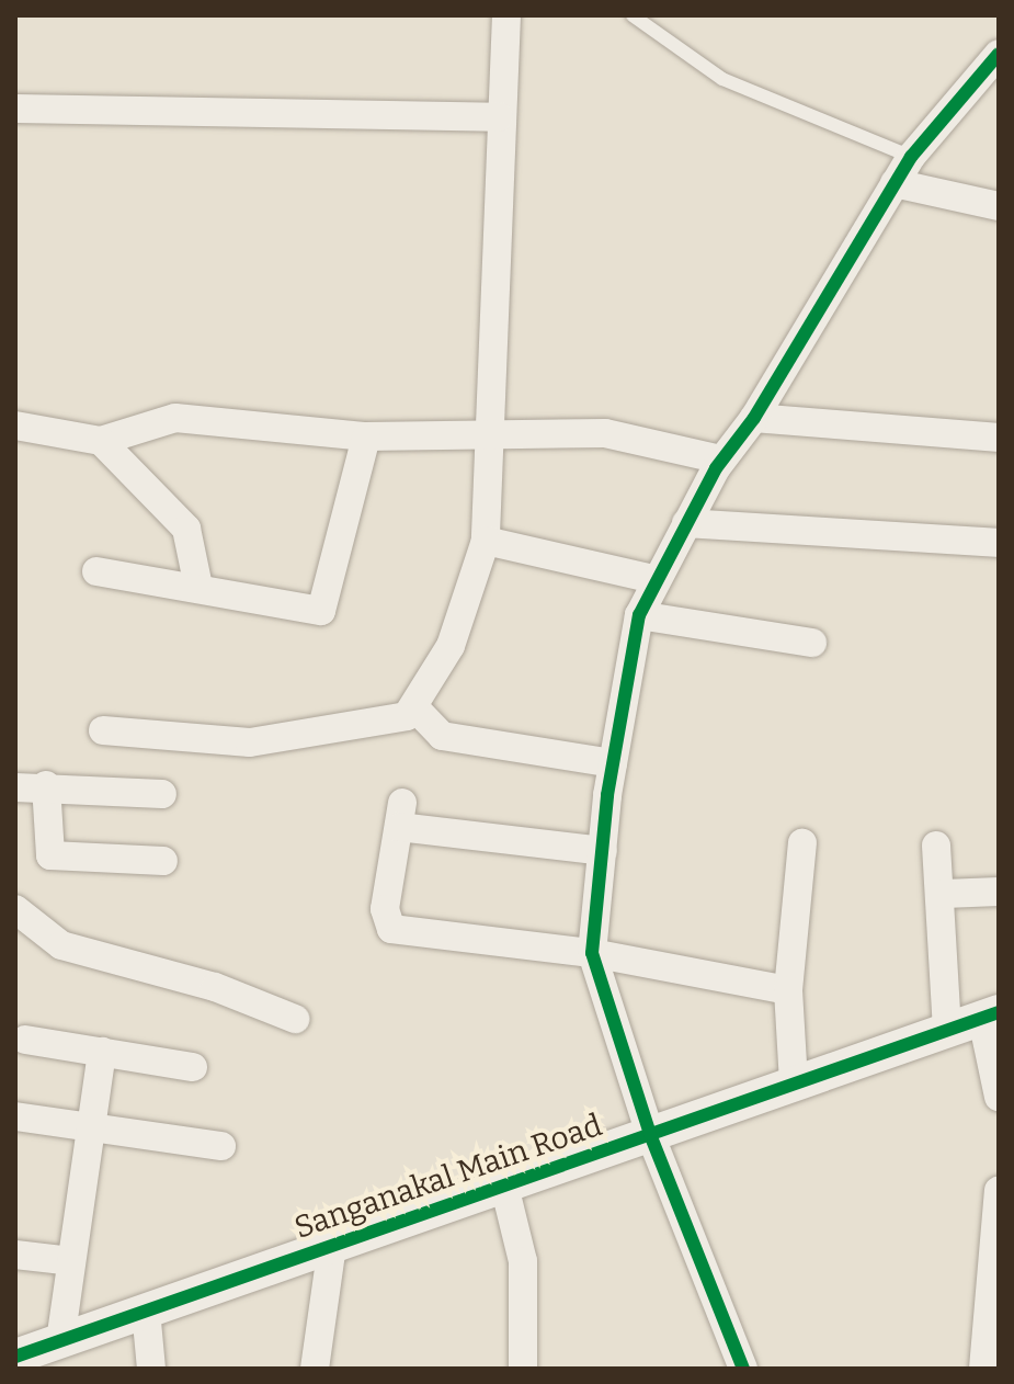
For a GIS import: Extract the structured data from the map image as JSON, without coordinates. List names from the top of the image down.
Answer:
{
  "streets": {
    "street": ["Sanganakal Main Road"]
  }
}
